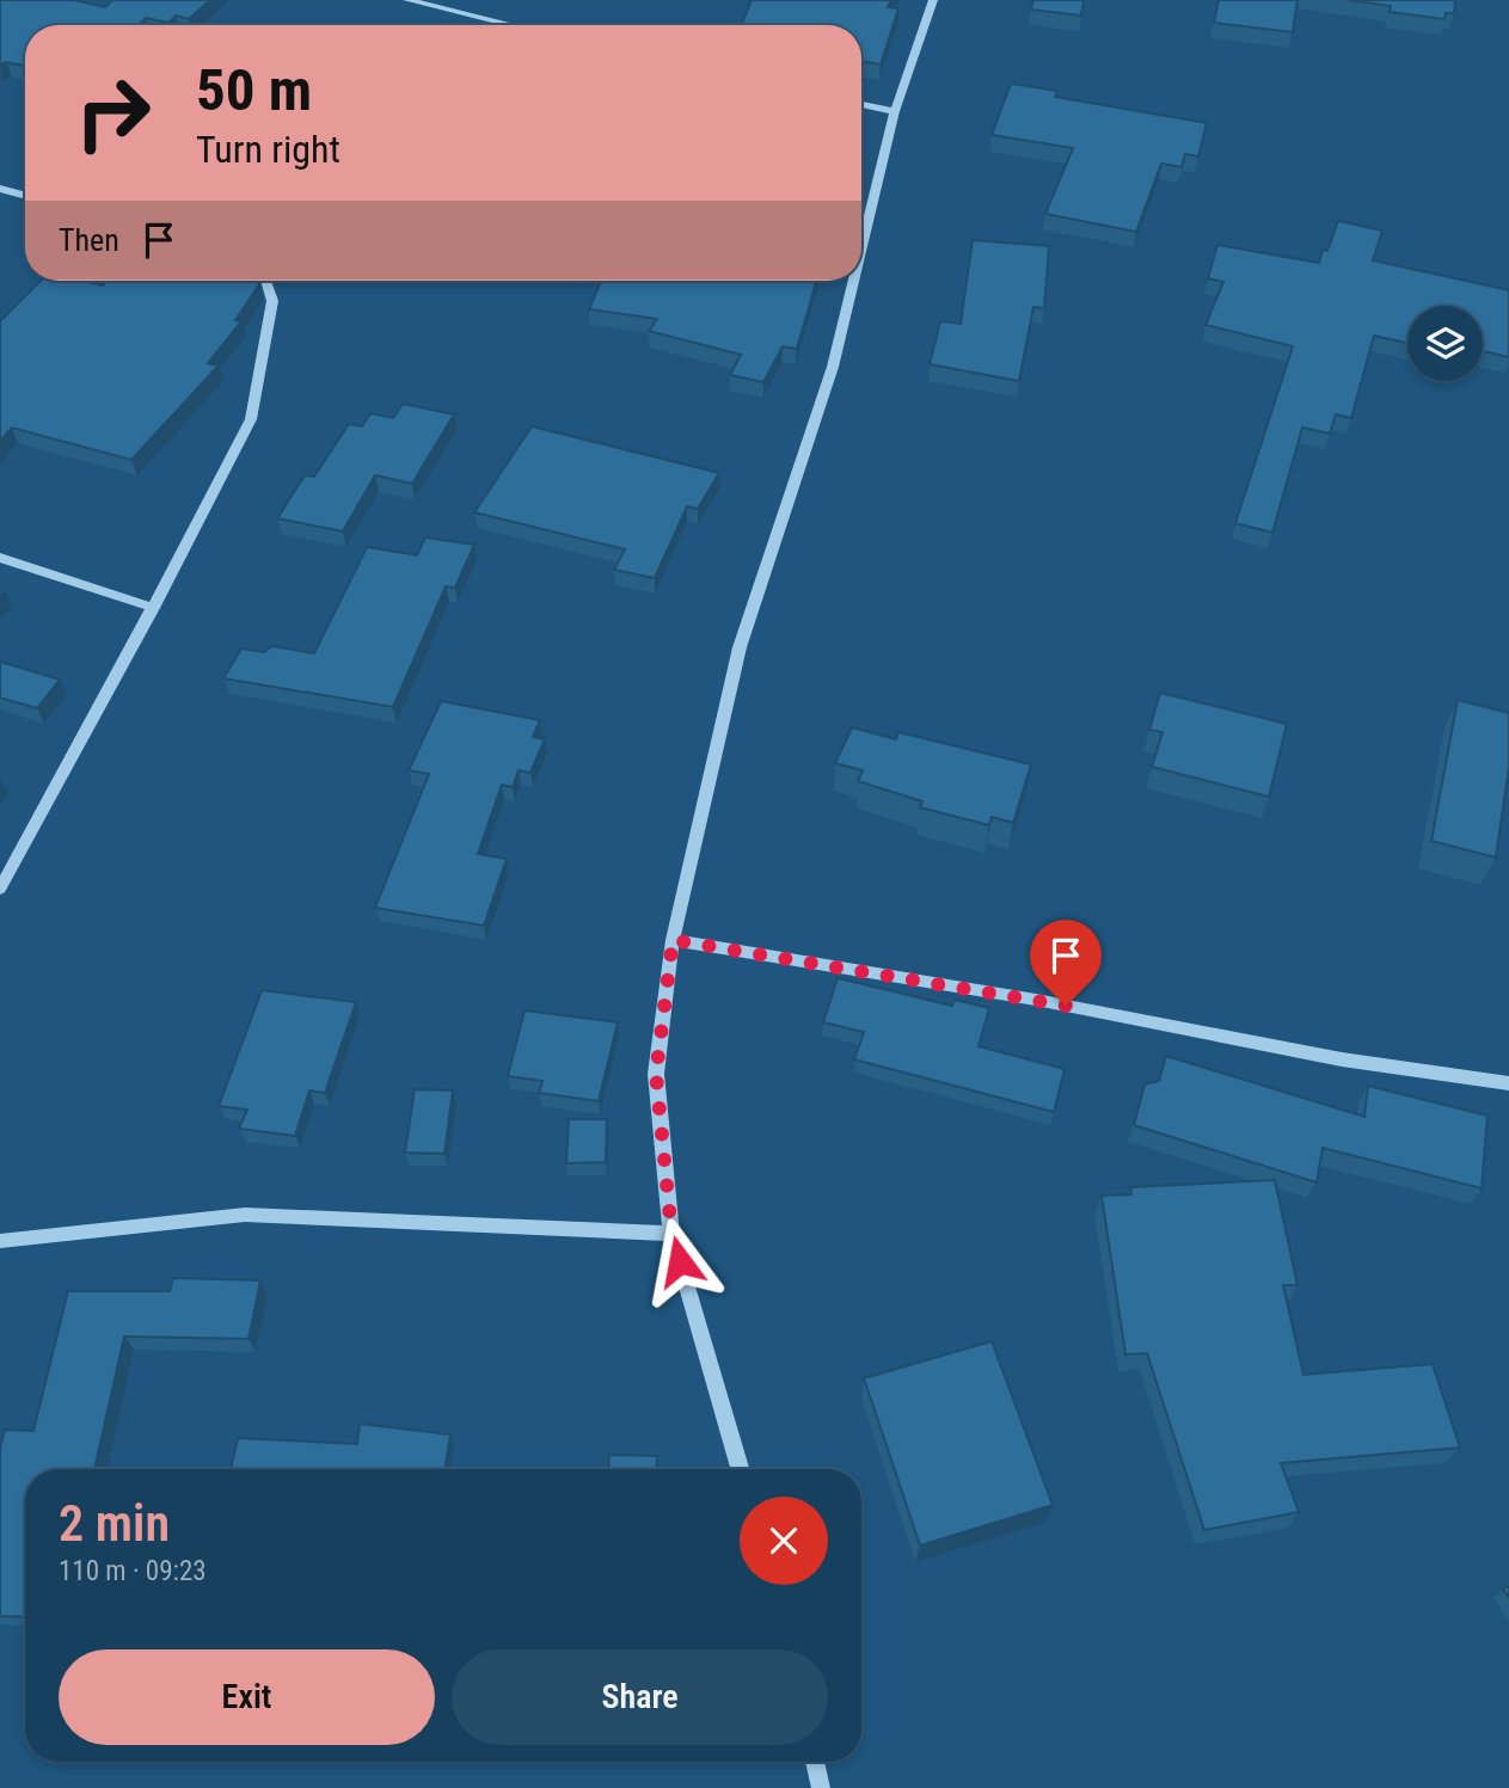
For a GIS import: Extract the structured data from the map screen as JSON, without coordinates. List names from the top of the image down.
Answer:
{
  "page": {
    "turn": ["50 m", "Turn right"],
    "then": "Then",
    "heading": ["2 min", "110 m · 09:23"],
    "buttons": ["Exit", "Share"]
  }
}
